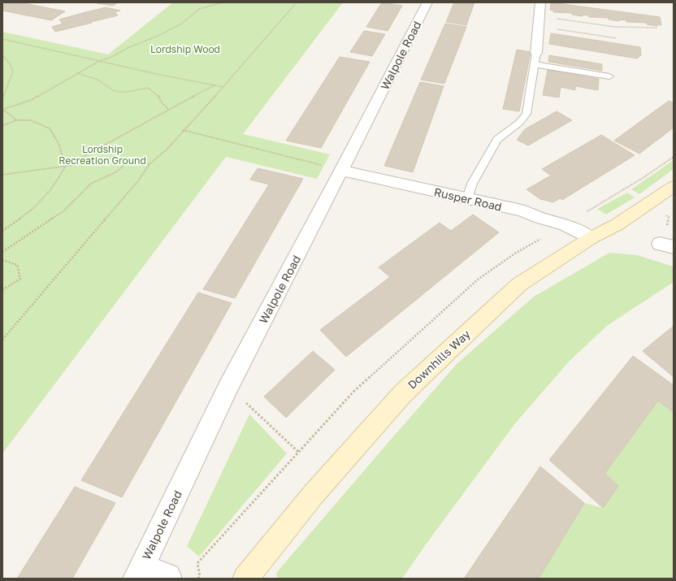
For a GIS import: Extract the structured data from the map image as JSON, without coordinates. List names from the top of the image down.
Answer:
{
  "streets": {
    "main road": ["Downhills Way"],
    "street": ["Walpole Road", "Rusper Road"]
  },
  "crossings": [
    ["Walpole Road", "Rusper Road"],
    ["Rusper Road", "Downhills Way"]
  ],
  "parks": ["Lordship Wood", "Lordship Recreation Ground"]
}
